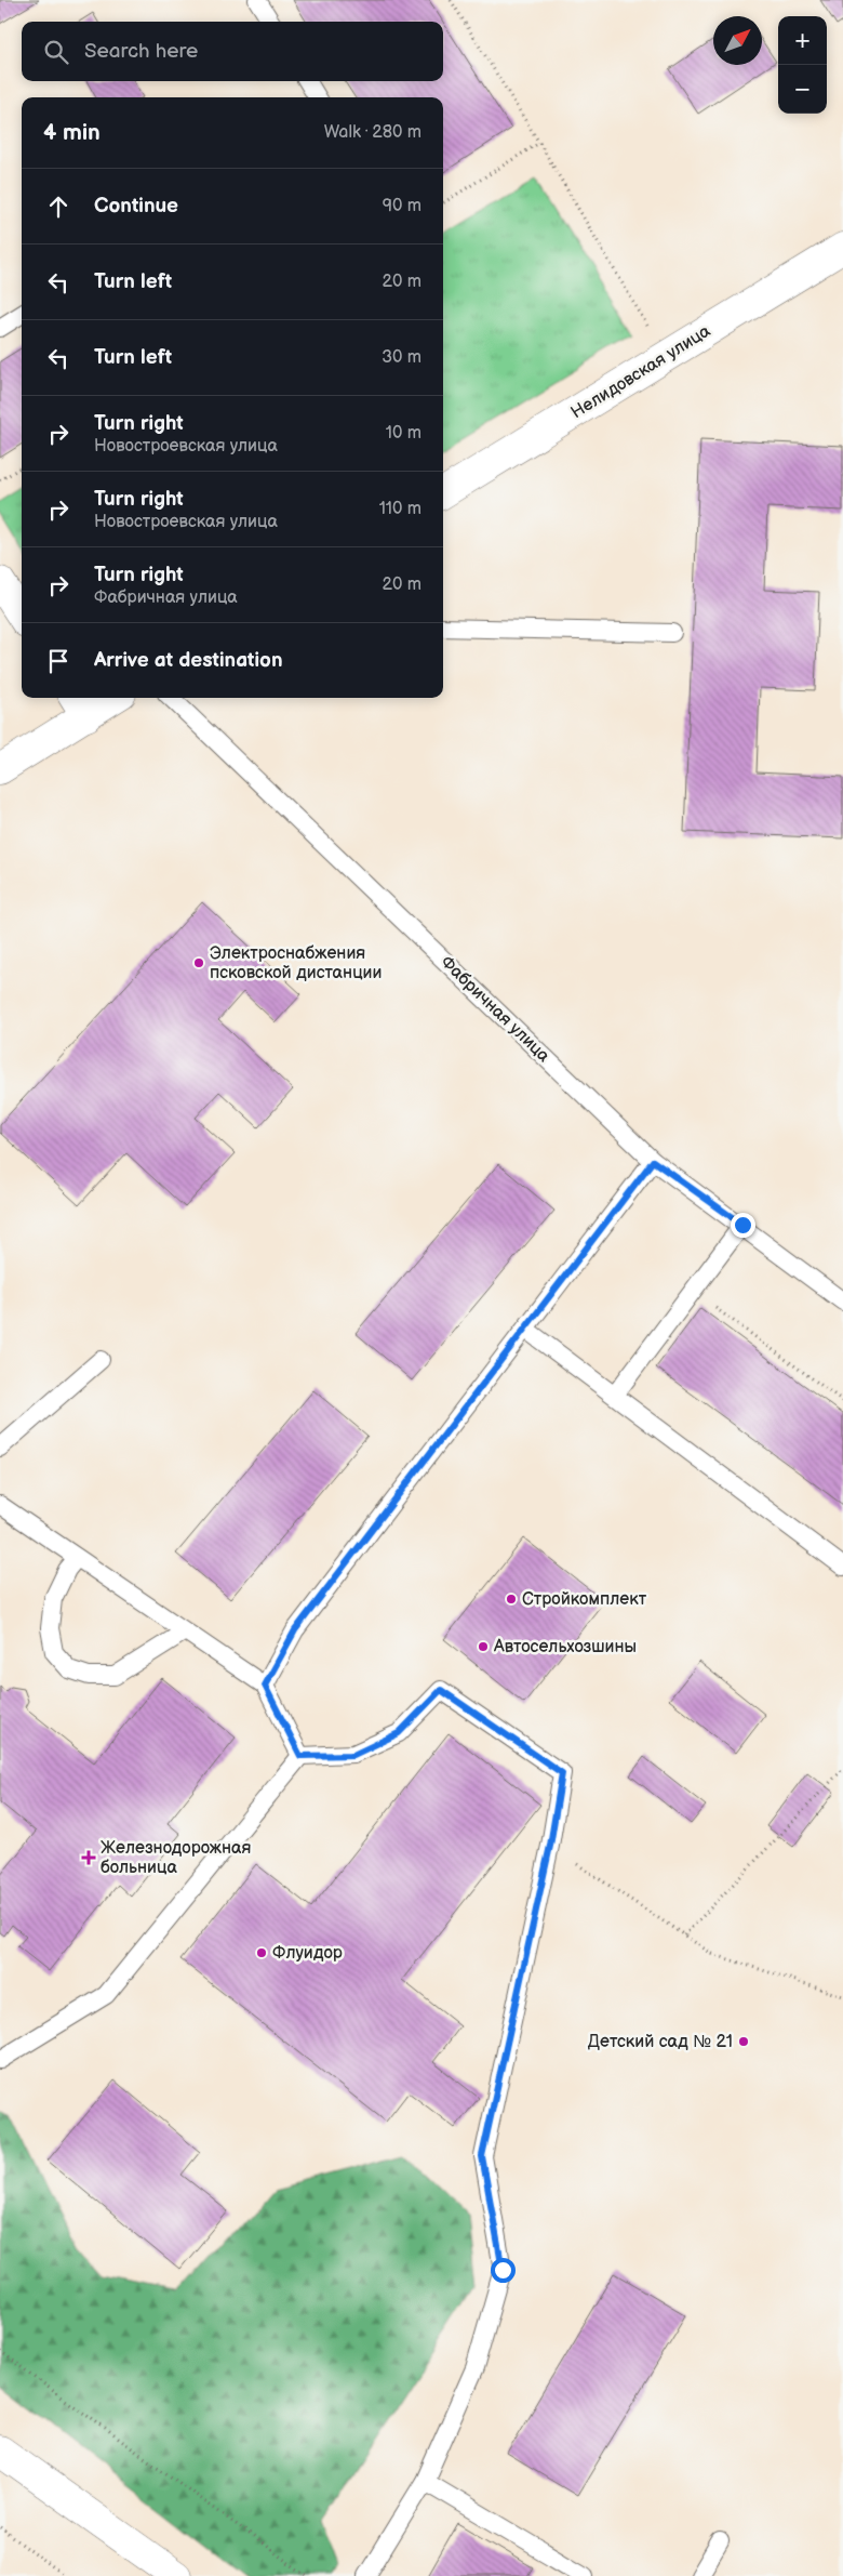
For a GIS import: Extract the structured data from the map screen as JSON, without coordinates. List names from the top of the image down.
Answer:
{
  "streets": {
    "street": ["Нелидовская улица"],
    "lane": ["Фабричная улица"]
  },
  "places": {
    "other": [
      "Электроснабжения псковской дистанции",
      "Стройкомплект",
      "Автосельхозшины",
      "Флуидор",
      "Детский сад № 21"
    ],
    "health": ["Железнодорожная больница"]
  },
  "north": "top right",
  "page": {
    "map_buttons": ["+", "−"],
    "search": "Search here",
    "heading": ["4 min", "Walk · 280 m"],
    "list": [
      ["Continue", "90 m"],
      ["Turn left", "20 m"],
      ["Turn left", "30 m"],
      ["Turn right", "Новостроевская улица", "10 m"],
      ["Turn right", "Новостроевская улица", "110 m"],
      ["Turn right", "Фабричная улица", "20 m"],
      "Arrive at destination"
    ]
  }
}
